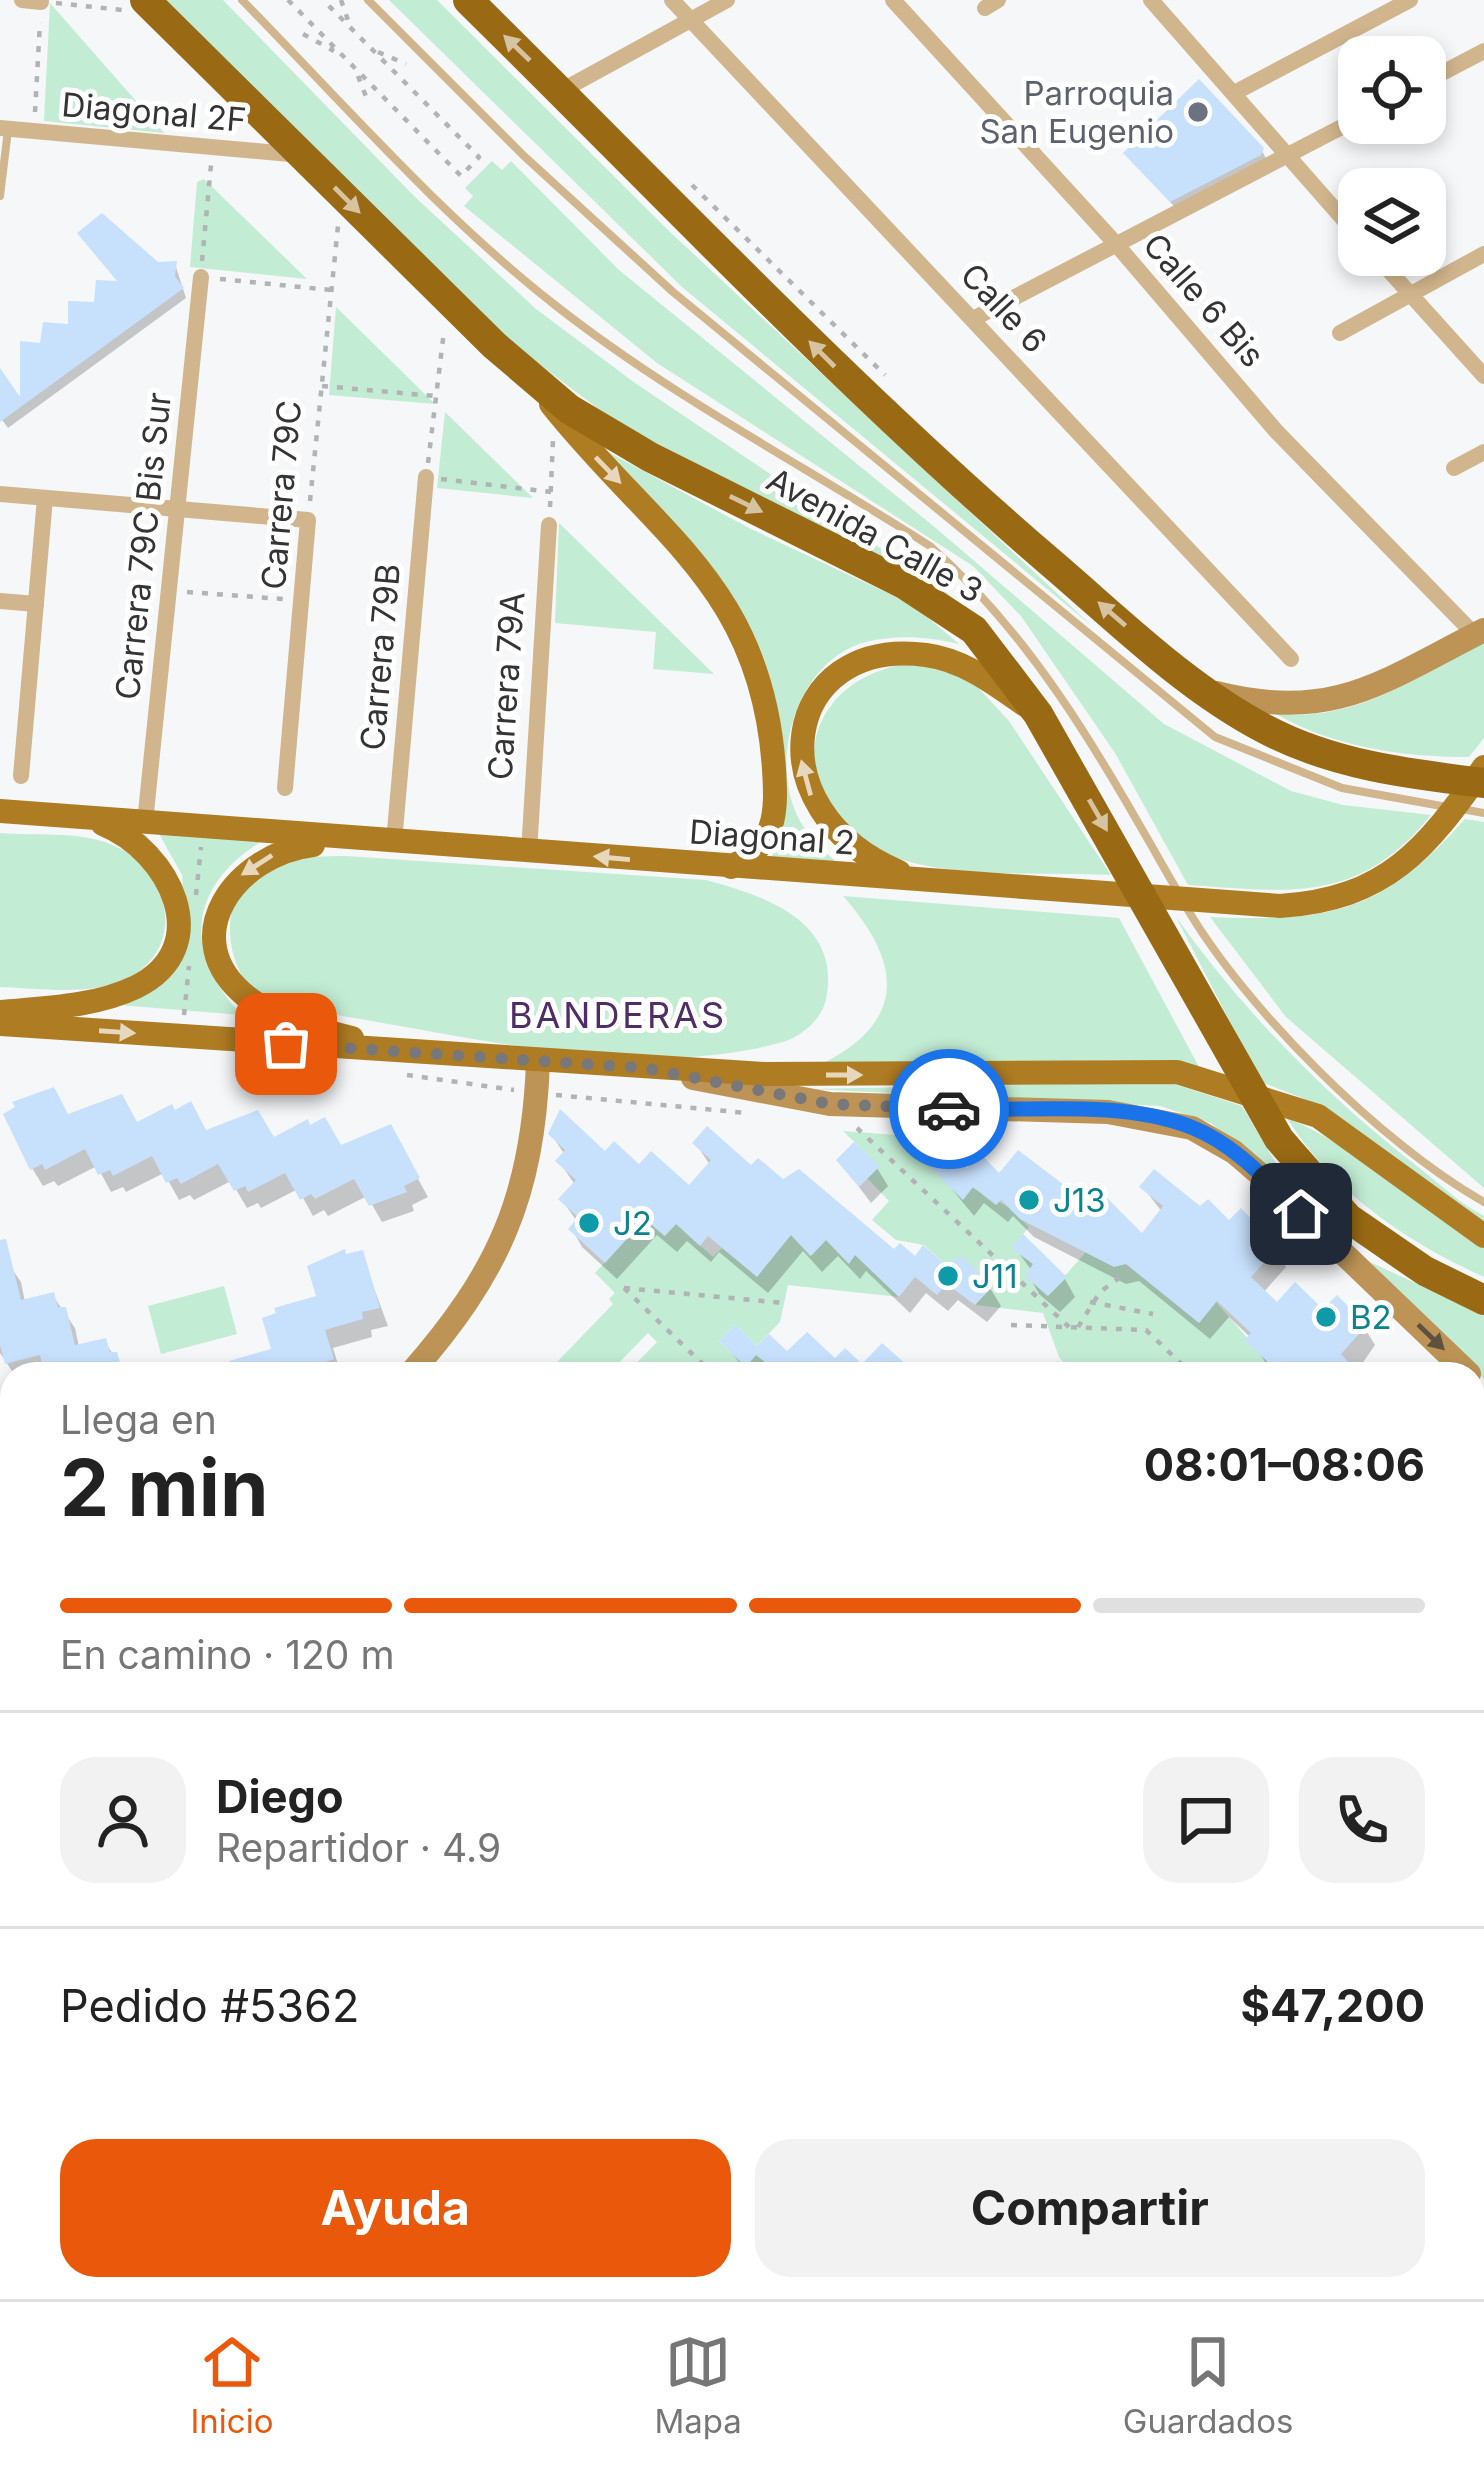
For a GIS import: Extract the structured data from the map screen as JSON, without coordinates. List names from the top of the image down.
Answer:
{
  "streets": {
    "highway": ["Avenida Calle 3"],
    "main road": ["Diagonal 2"],
    "street": [
      "Diagonal 2F",
      "Calle 6 Bis",
      "Calle 6",
      "Carrera 79C",
      "Carrera 79C Bis Sur",
      "Carrera 79B",
      "Carrera 79A"
    ]
  },
  "crossings": [
    ["Diagonal 2F", "Avenida Calle 3"],
    ["Carrera 79C Bis Sur", "Diagonal 2"],
    ["Carrera 79B", "Diagonal 2"],
    ["Carrera 79A", "Diagonal 2"]
  ],
  "districts": ["BANDERAS"],
  "places": [
    "Parroquia San Eugenio",
    "J13",
    "J2",
    "J11",
    "B2"
  ],
  "page": {
    "heading": ["2 min", "Llega en", "08:01–08:06"],
    "panel": [
      "Diego",
      "Repartidor · 4.9",
      "Pedido #5362",
      "$47,200"
    ],
    "bar": "En camino · 120 m",
    "buttons": ["Ayuda", "Compartir"],
    "tabs": ["Inicio", "Mapa", "Guardados"]
  }
}
